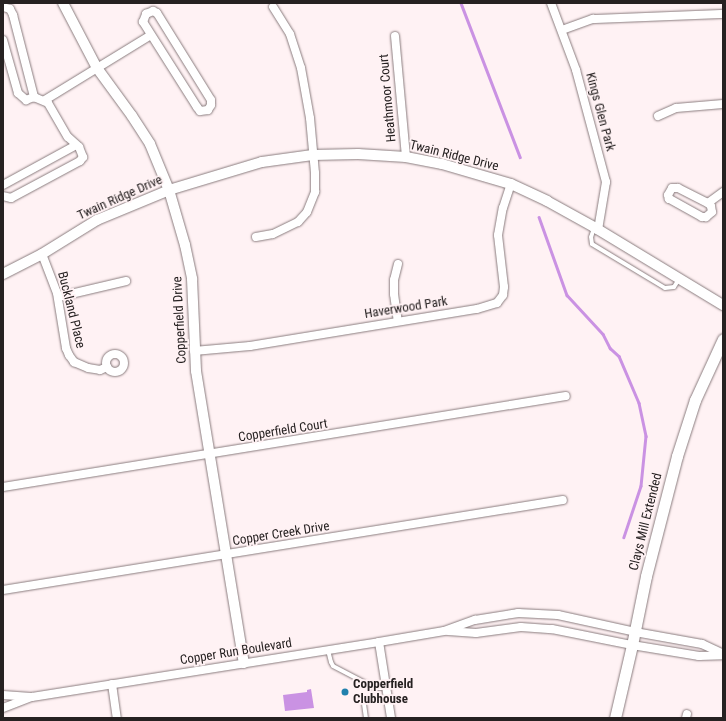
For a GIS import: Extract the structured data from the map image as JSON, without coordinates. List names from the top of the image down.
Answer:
{
  "streets": {
    "main road": ["Clays Mill Extended"],
    "street": [
      "Heathmoor Court",
      "Kings Glen Park",
      "Twain Ridge Drive",
      "Haverwood Park",
      "Buckland Place",
      "Copperfield Drive",
      "Copperfield Court",
      "Copper Creek Drive",
      "Copper Run Boulevard"
    ]
  },
  "crossings": [
    ["Heathmoor Court", "Twain Ridge Drive"],
    ["Kings Glen Park", "Twain Ridge Drive"],
    ["Twain Ridge Drive", "Haverwood Park"],
    ["Twain Ridge Drive", "Buckland Place"],
    ["Twain Ridge Drive", "Copperfield Drive"],
    ["Haverwood Park", "Copperfield Drive"],
    ["Copperfield Drive", "Copperfield Court"],
    ["Copperfield Drive", "Copper Creek Drive"],
    ["Copperfield Drive", "Copper Run Boulevard"],
    ["Clays Mill Extended", "Copper Run Boulevard"]
  ],
  "places": ["Copperfield Clubhouse"]
}
